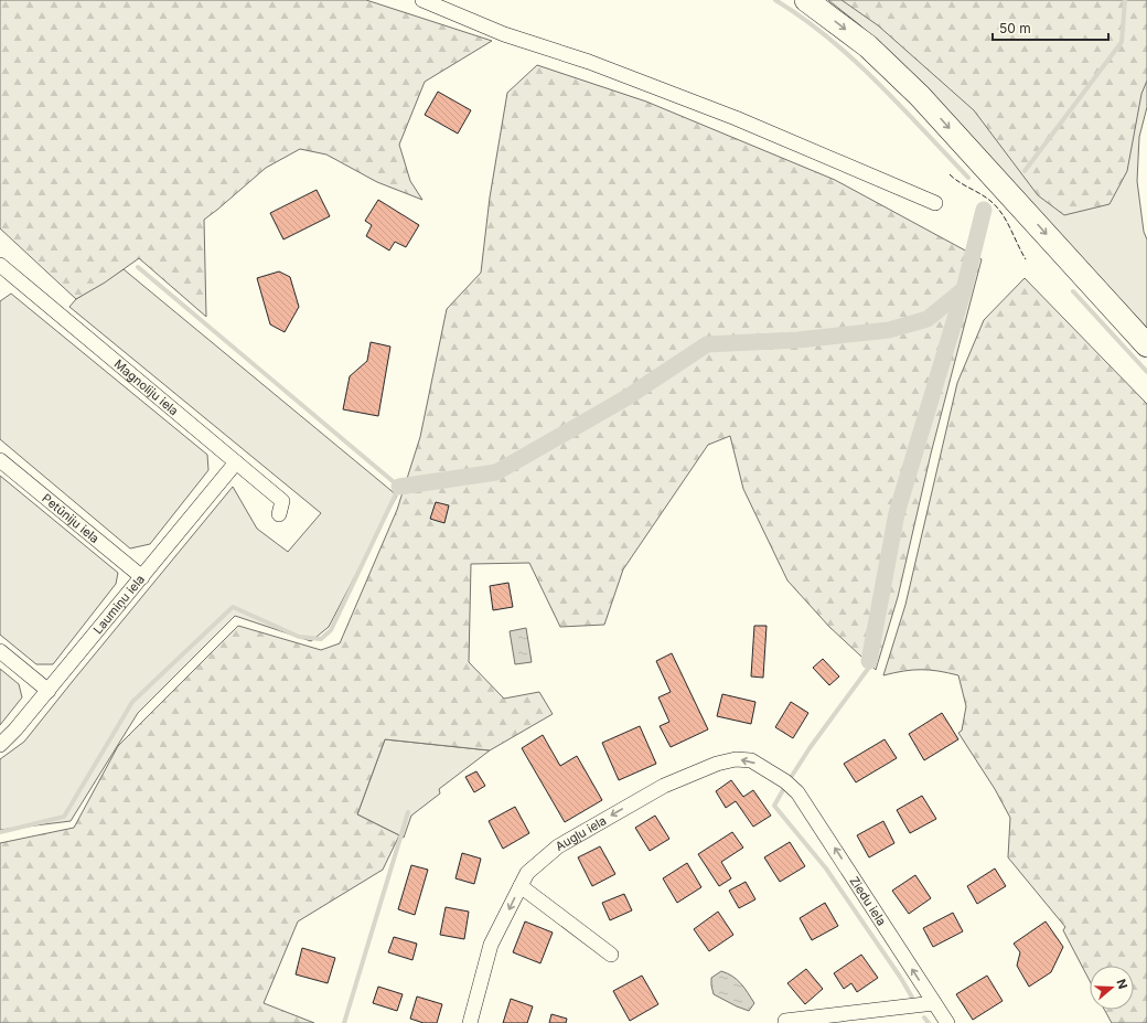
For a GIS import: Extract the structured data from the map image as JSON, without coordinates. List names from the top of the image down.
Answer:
{
  "streets": {
    "street": [
      "Magnoliju iela",
      "Petūniju iela",
      "Laumiņu iela",
      "Augļu iela",
      "Ziedu iela"
    ]
  },
  "crossings": [
    ["Magnoliju iela", "Laumiņu iela"],
    ["Petūniju iela", "Laumiņu iela"],
    ["Augļu iela", "Ziedu iela"]
  ],
  "one_way": ["Augļu iela", "Ziedu iela"],
  "scale_bar": "50 m",
  "north": "right"
}
